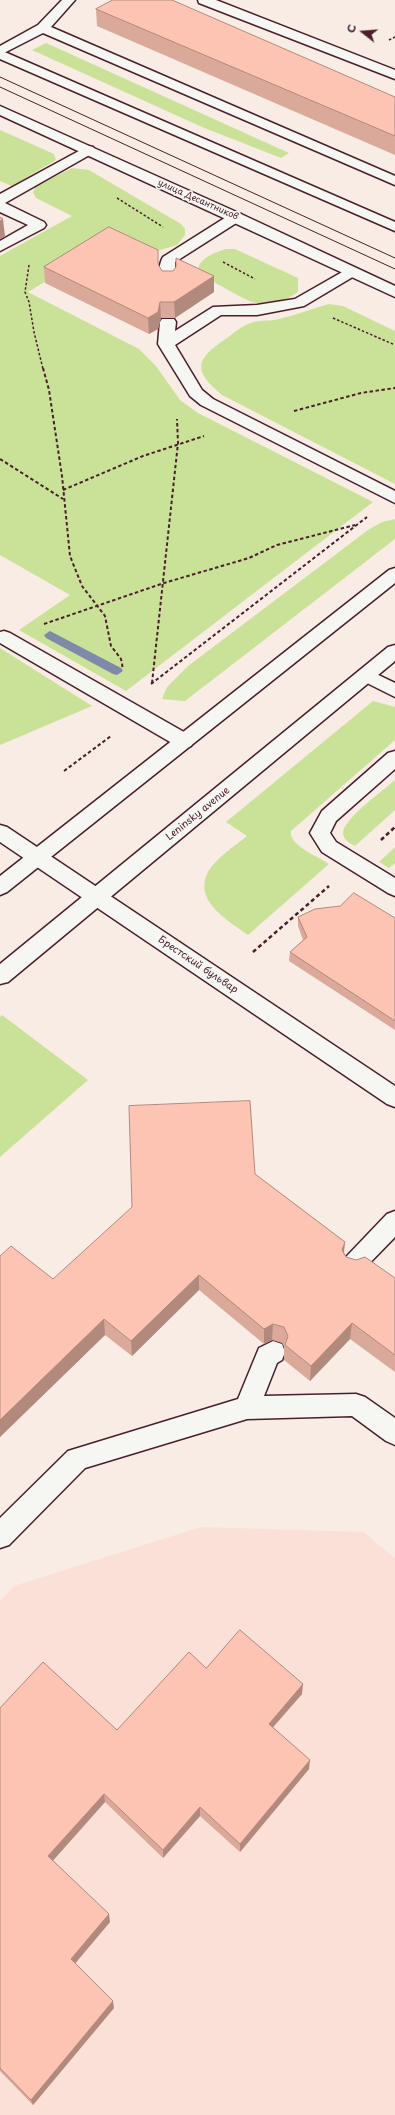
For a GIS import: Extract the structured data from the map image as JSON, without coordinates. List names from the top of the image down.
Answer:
{
  "streets": {
    "street": ["улица Десантников", "Leninsky avenue", "Брестский бульвар"]
  },
  "crossings": [
    ["Leninsky avenue", "Брестский бульвар"]
  ],
  "north": "left"
}
